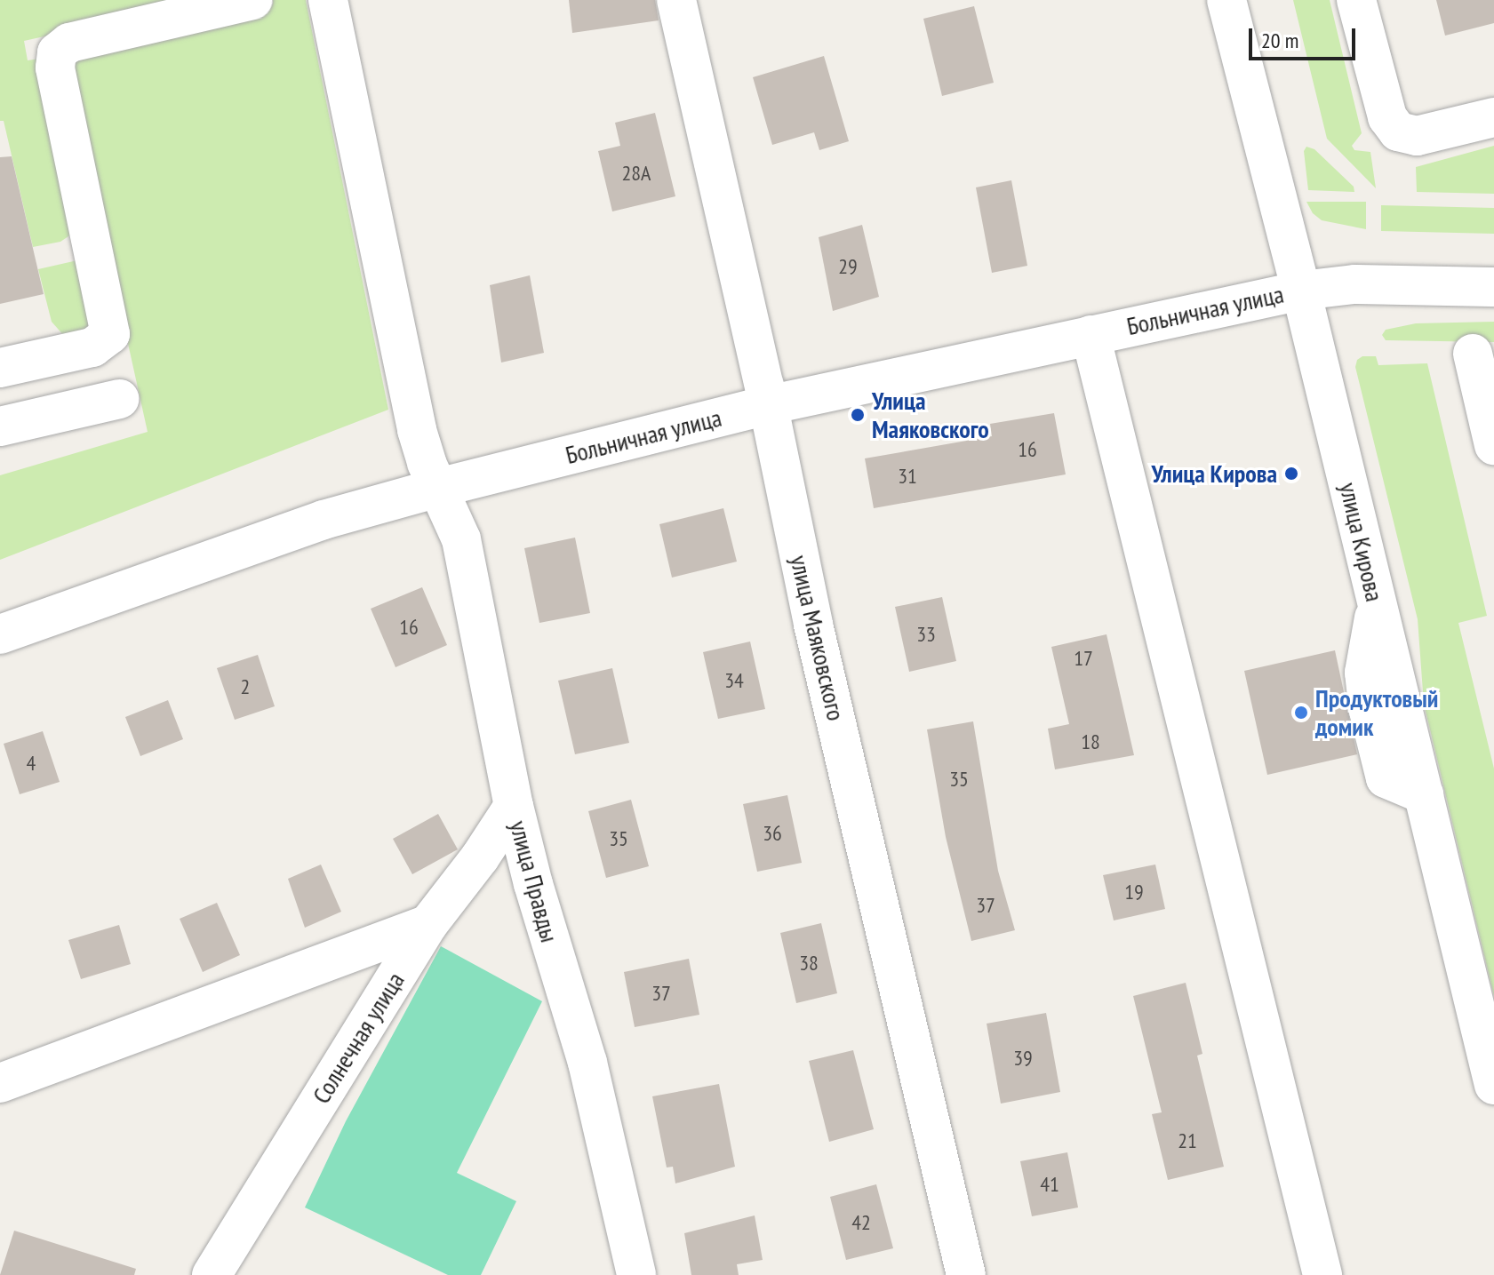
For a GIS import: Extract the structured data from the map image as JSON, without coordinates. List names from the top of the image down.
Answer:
{
  "streets": {
    "street": [
      "Больничная улица",
      "улица Кирова",
      "улица Маяковского",
      "улица Правды",
      "Солнечная улица"
    ]
  },
  "crossings": [
    ["Больничная улица", "улица Кирова"],
    ["Больничная улица", "улица Маяковского"],
    ["Больничная улица", "улица Правды"],
    ["улица Правды", "Солнечная улица"]
  ],
  "places": ["Улица Маяковского", "Улица Кирова", "Продуктовый домик"],
  "house_numbers": [
    "28А",
    "29",
    "16",
    "31",
    "16",
    "33",
    "17",
    "34",
    "2",
    "18",
    "4",
    "35",
    "36",
    "35",
    "19",
    "37",
    "38",
    "37",
    "39",
    "21",
    "41",
    "42"
  ],
  "scale_bar": "20 m"
}
